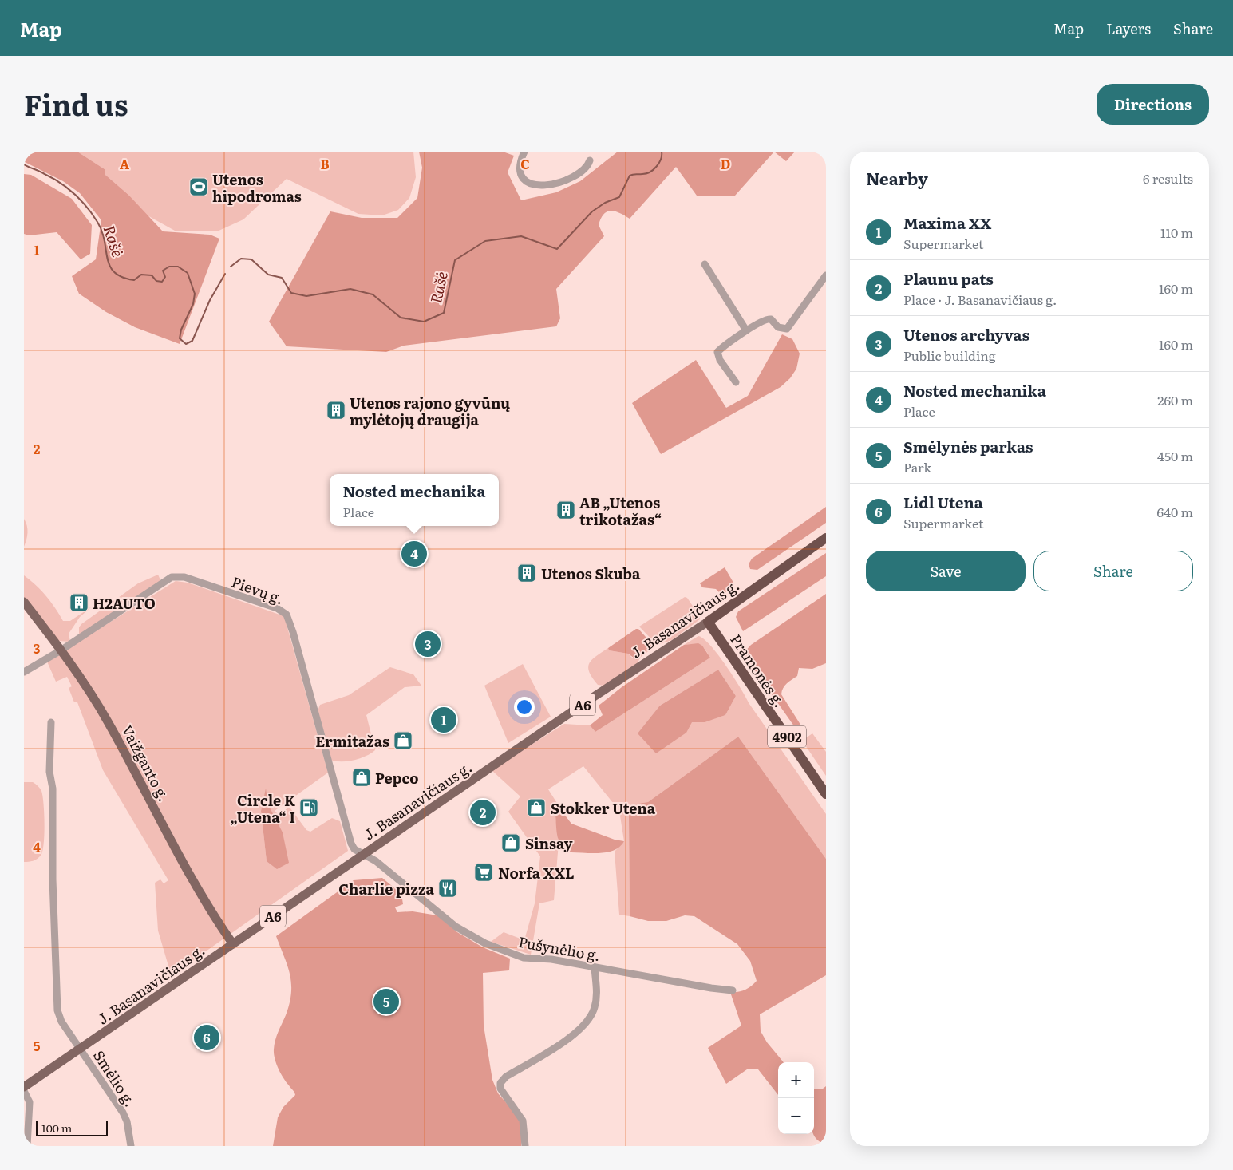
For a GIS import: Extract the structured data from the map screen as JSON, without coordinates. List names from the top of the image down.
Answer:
{
  "streets": {
    "highway": [
      "J. Basanavičiaus g.",
      "Pramonės g.",
      "A6",
      "4902"
    ],
    "main road": ["Vaižganto g."],
    "street": ["Pievų g.", "Pušynėlio g.", "Smėlio g."]
  },
  "crossings": [
    ["Pievų g.", "J. Basanavičiaus g."],
    ["Pievų g.", "Vaižganto g."],
    ["Pievų g.", "Pušynėlio g."],
    ["J. Basanavičiaus g.", "Pramonės g."],
    ["J. Basanavičiaus g.", "Vaižganto g."],
    ["J. Basanavičiaus g.", "Pušynėlio g."],
    ["J. Basanavičiaus g.", "Smėlio g."]
  ],
  "water": ["Rašė"],
  "places": {
    "sports": ["Utenos hipodromas"],
    "building": [
      "Utenos rajono gyvūnų mylėtojų draugija",
      "AB „Utenos trikotažas“",
      "Utenos Skuba",
      "H2AUTO"
    ],
    "shop": [
      "Ermitažas",
      "Pepco",
      "Stokker Utena",
      "Sinsay"
    ],
    "fuel station": ["Circle K „Utena“ I"],
    "supermarket": ["Norfa XXL"],
    "restaurant": ["Charlie pizza"]
  },
  "scale_bar": "100 m",
  "page": {
    "header": "Map",
    "nav": ["Map", "Layers", "Share"],
    "title": "Find us",
    "buttons": [
      "Directions",
      ["Save", "Share"]
    ],
    "heading": ["Nearby", "6 results"],
    "list": [
      {
        "mark": "1",
        "name": "Maxima XX",
        "note": "Supermarket",
        "value": "110 m"
      },
      {
        "mark": "2",
        "name": "Plaunu pats",
        "note": "Place · J. Basanavičiaus g.",
        "value": "160 m"
      },
      {
        "mark": "3",
        "name": "Utenos archyvas",
        "note": "Public building",
        "value": "160 m"
      },
      {
        "mark": "4",
        "name": "Nosted mechanika",
        "note": "Place",
        "value": "260 m"
      },
      {
        "mark": "5",
        "name": "Smėlynės parkas",
        "note": "Park",
        "value": "450 m"
      },
      {
        "mark": "6",
        "name": "Lidl Utena",
        "note": "Supermarket",
        "value": "640 m"
      }
    ],
    "popup": ["Nosted mechanika", "Place"],
    "pins": [
      "4",
      "3",
      "1",
      "2",
      "5",
      "6"
    ],
    "map_buttons": ["+", "−"],
    "scale": "100 m"
  },
  "grid": {
    "columns": [
      "A",
      "B",
      "C",
      "D"
    ],
    "rows": [
      "1",
      "2",
      "3",
      "4",
      "5"
    ]
  }
}
